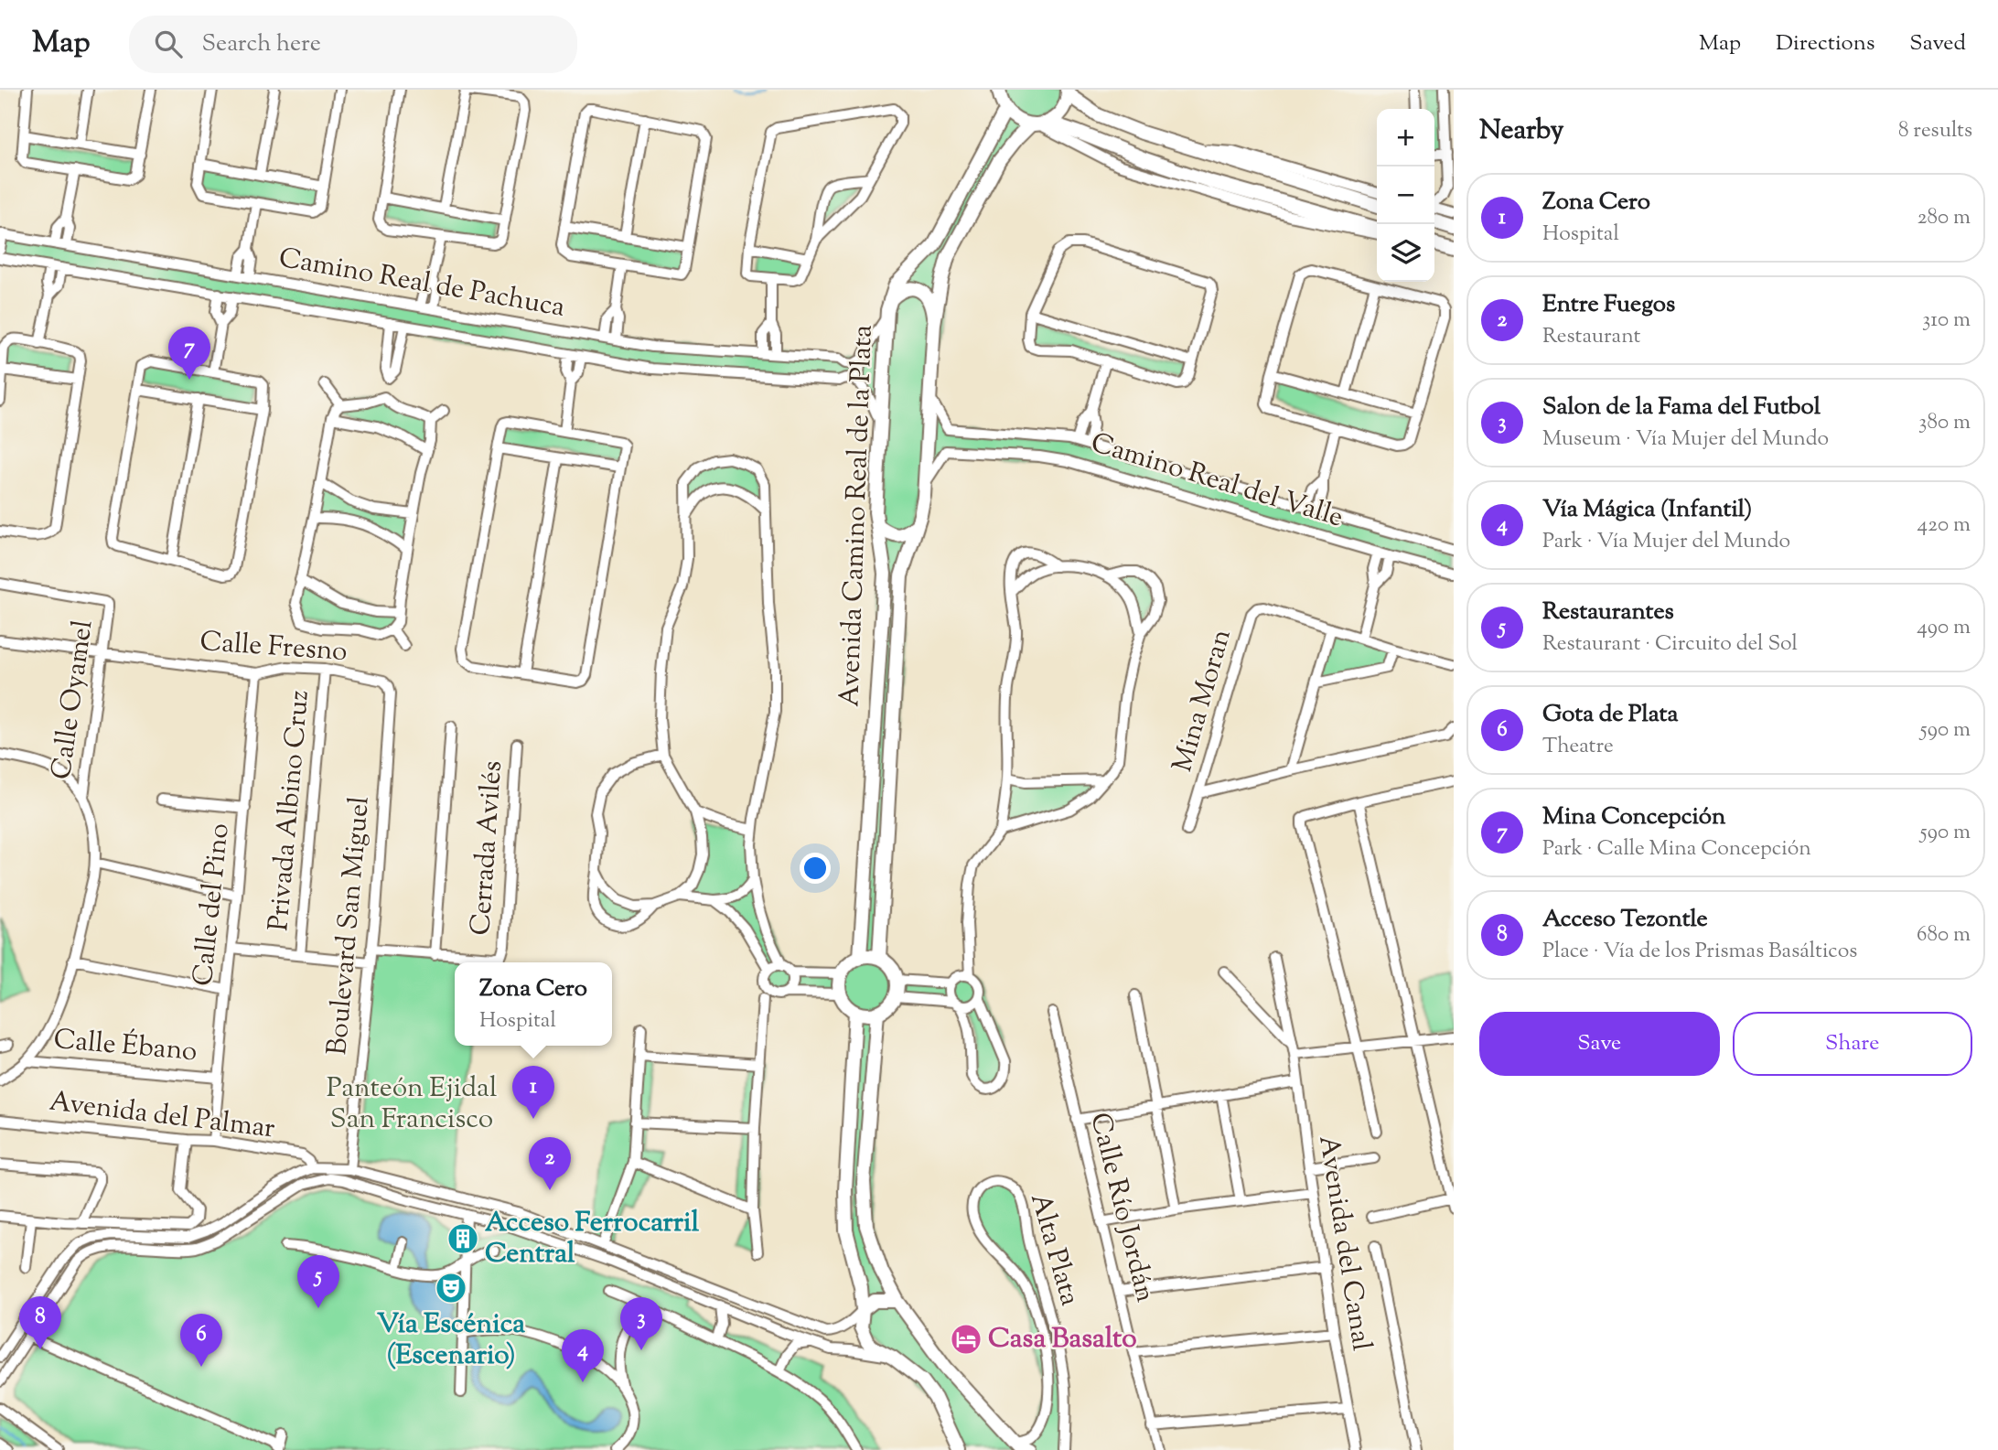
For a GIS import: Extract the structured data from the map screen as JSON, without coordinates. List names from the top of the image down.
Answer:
{
  "streets": {
    "main road": ["Avenida Camino Real de la Plata"],
    "street": [
      "Camino Real de Pachuca",
      "Camino Real del Valle",
      "Calle Fresno",
      "Calle Oyamel",
      "Mina Moran",
      "Privada Albino Cruz",
      "Cerrada Avilés",
      "Calle del Pino",
      "Boulevard San Miguel",
      "Calle Ébano",
      "Avenida del Palmar",
      "Calle Río Jordán",
      "Avenida del Canal",
      "Alta Plata"
    ]
  },
  "crossings": [
    ["Calle Fresno", "Calle Oyamel"],
    ["Calle Fresno", "Privada Albino Cruz"],
    ["Calle Fresno", "Calle del Pino"],
    ["Calle Fresno", "Boulevard San Miguel"],
    ["Calle Oyamel", "Calle Ébano"],
    ["Calle del Pino", "Calle Ébano"],
    ["Calle del Pino", "Avenida del Palmar"]
  ],
  "parks": ["Panteón Ejidal San Francisco"],
  "places": {
    "building": ["Acceso Ferrocarril Central"],
    "theatre": ["Vía Escénica (Escenario)"],
    "hotel": ["Casa Basalto"]
  },
  "page": {
    "header": "Map",
    "search": "Search here",
    "nav": ["Map", "Directions", "Saved"],
    "heading": ["Nearby", "8 results"],
    "map_buttons": ["+", "−"],
    "list": [
      {
        "mark": "1",
        "name": "Zona Cero",
        "note": "Hospital",
        "value": "280 m"
      },
      {
        "mark": "2",
        "name": "Entre Fuegos",
        "note": "Restaurant",
        "value": "310 m"
      },
      {
        "mark": "3",
        "name": "Salon de la Fama del Futbol",
        "note": "Museum · Vía Mujer del Mundo",
        "value": "380 m"
      },
      {
        "mark": "4",
        "name": "Vía Mágica (Infantil)",
        "note": "Park · Vía Mujer del Mundo",
        "value": "420 m"
      },
      {
        "mark": "5",
        "name": "Restaurantes",
        "note": "Restaurant · Circuito del Sol",
        "value": "490 m"
      },
      {
        "mark": "6",
        "name": "Gota de Plata",
        "note": "Theatre",
        "value": "590 m"
      },
      {
        "mark": "7",
        "name": "Mina Concepción",
        "note": "Park · Calle Mina Concepción",
        "value": "590 m"
      },
      {
        "mark": "8",
        "name": "Acceso Tezontle",
        "note": "Place · Vía de los Prismas Basálticos",
        "value": "680 m"
      }
    ],
    "pins": [
      "7",
      "1",
      "2",
      "5",
      "8",
      "3",
      "6",
      "4"
    ],
    "popup": ["Zona Cero", "Hospital"],
    "buttons": ["Save", "Share"]
  }
}
